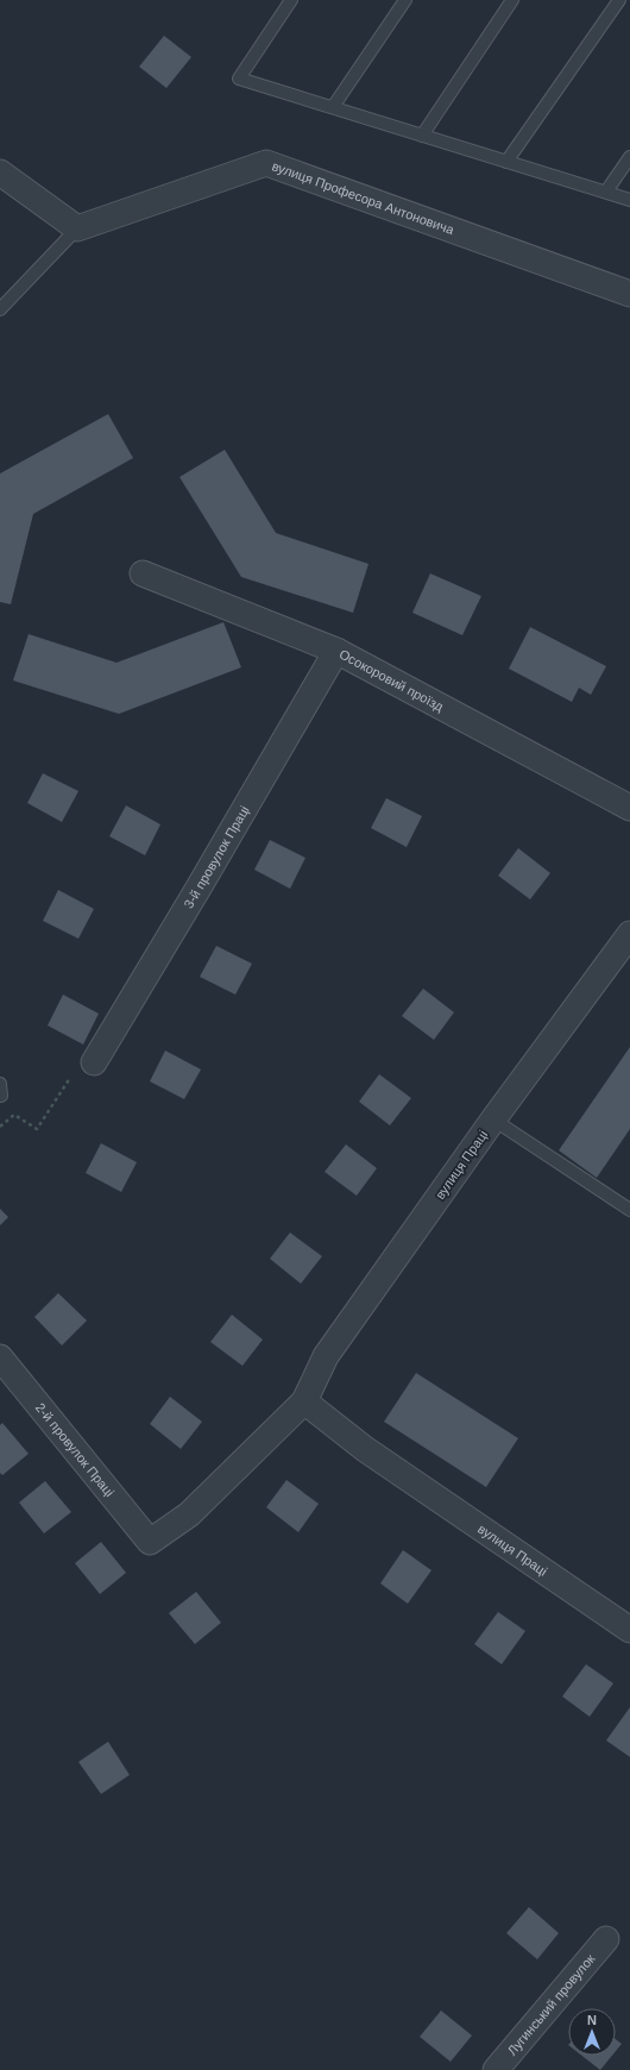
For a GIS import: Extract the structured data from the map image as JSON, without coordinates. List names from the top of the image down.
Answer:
{
  "streets": {
    "street": [
      "вулиця Професора Антоновича",
      "Осокоровий проїзд",
      "3-й провулок Праці",
      "вулиця Праці",
      "2-й провулок Праці",
      "Лугинський провулок"
    ]
  },
  "crossings": [
    ["Осокоровий проїзд", "3-й провулок Праці"],
    ["вулиця Праці", "2-й провулок Праці"]
  ],
  "north": "top"
}
